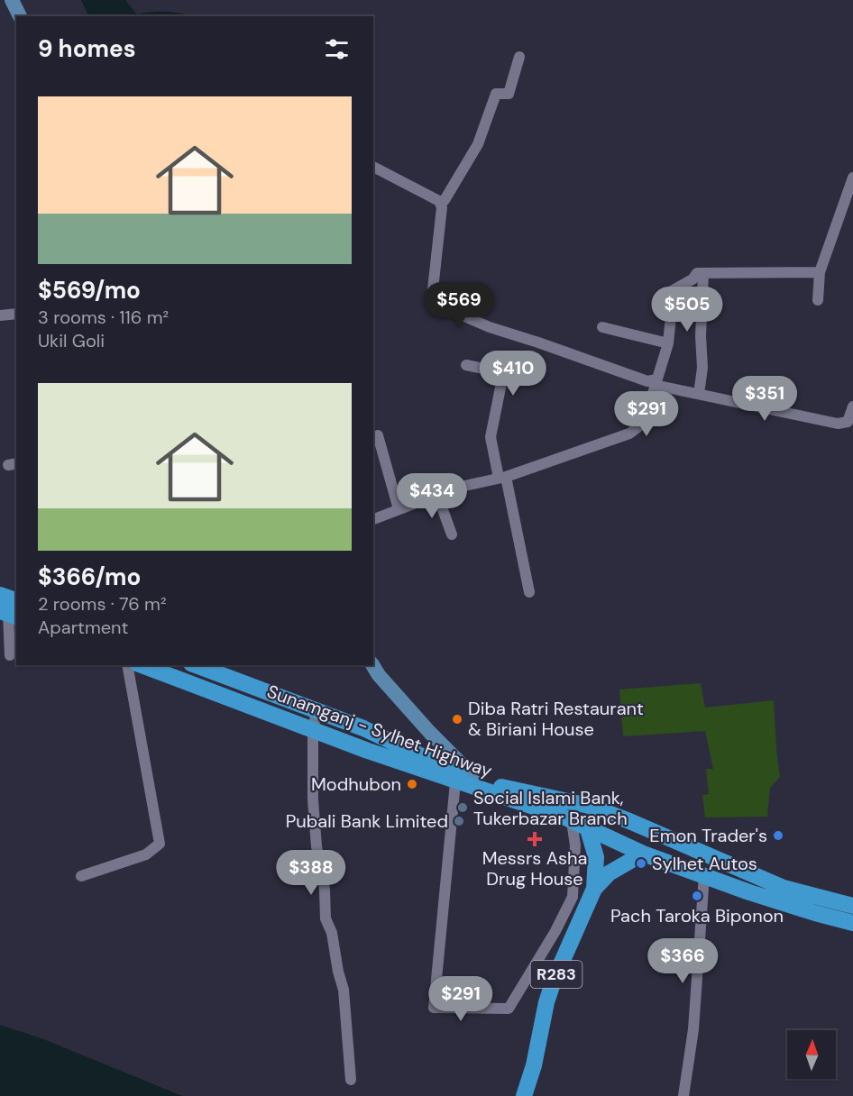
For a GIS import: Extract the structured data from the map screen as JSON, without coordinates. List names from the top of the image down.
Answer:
{
  "streets": {
    "main road": ["Sunamganj - Sylhet Highway", "R283"]
  },
  "places": {
    "other": [
      "Diba Ratri Restaurant & Biriani House",
      "Modhubon",
      "Social Islami Bank, Tukerbazar Branch",
      "Pubali Bank Limited",
      "Emon Trader's",
      "Sylhet Autos",
      "Pach Taroka Biponon"
    ],
    "health": ["Messrs Asha Drug House"]
  },
  "north": "top",
  "page": {
    "heading": "9 homes",
    "list": [
      {
        "name": "$569/mo",
        "note": "3 rooms · 116 m² · Ukil Goli"
      },
      {
        "name": "$366/mo",
        "note": "2 rooms · 76 m² · Apartment"
      }
    ],
    "price": [
      "$569",
      "$505",
      "$410",
      "$351",
      "$291",
      "$434",
      "$388",
      "$366",
      "$291"
    ]
  }
}
